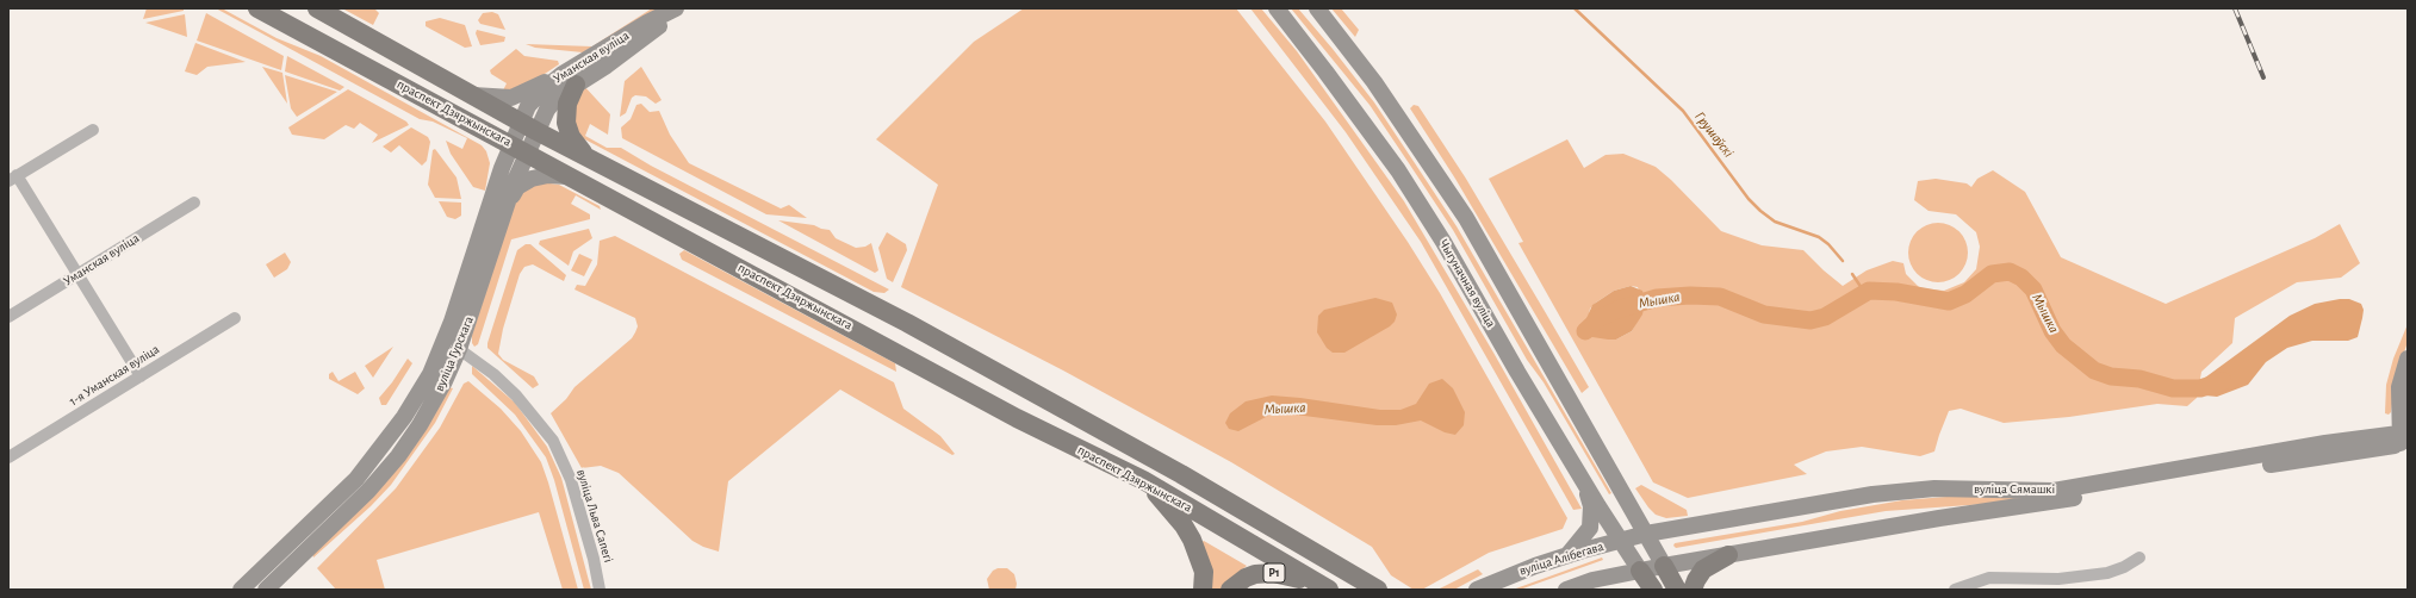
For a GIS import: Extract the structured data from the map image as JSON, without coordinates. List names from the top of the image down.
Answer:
{
  "streets": {
    "main road": [
      "Уманская вуліца",
      "праспект Дзяржынскага",
      "Чыгуначная вуліца",
      "вуліца Гурскага",
      "вуліца Сямашкі",
      "вуліца Алібегава",
      "Р1"
    ],
    "street": ["1-я Уманская вуліца", "вуліца Льва Сапегі"]
  },
  "crossings": [
    ["Уманская вуліца", "праспект Дзяржынскага"],
    ["Уманская вуліца", "вуліца Гурскага"],
    ["праспект Дзяржынскага", "вуліца Гурскага"],
    ["праспект Дзяржынскага", "Р1"],
    ["Чыгуначная вуліца", "вуліца Сямашкі"],
    ["Чыгуначная вуліца", "вуліца Алібегава"],
    ["вуліца Гурскага", "вуліца Льва Сапегі"],
    ["вуліца Сямашкі", "вуліца Алібегава"]
  ],
  "water": ["Грушаўскі", "Мышка"]
}
